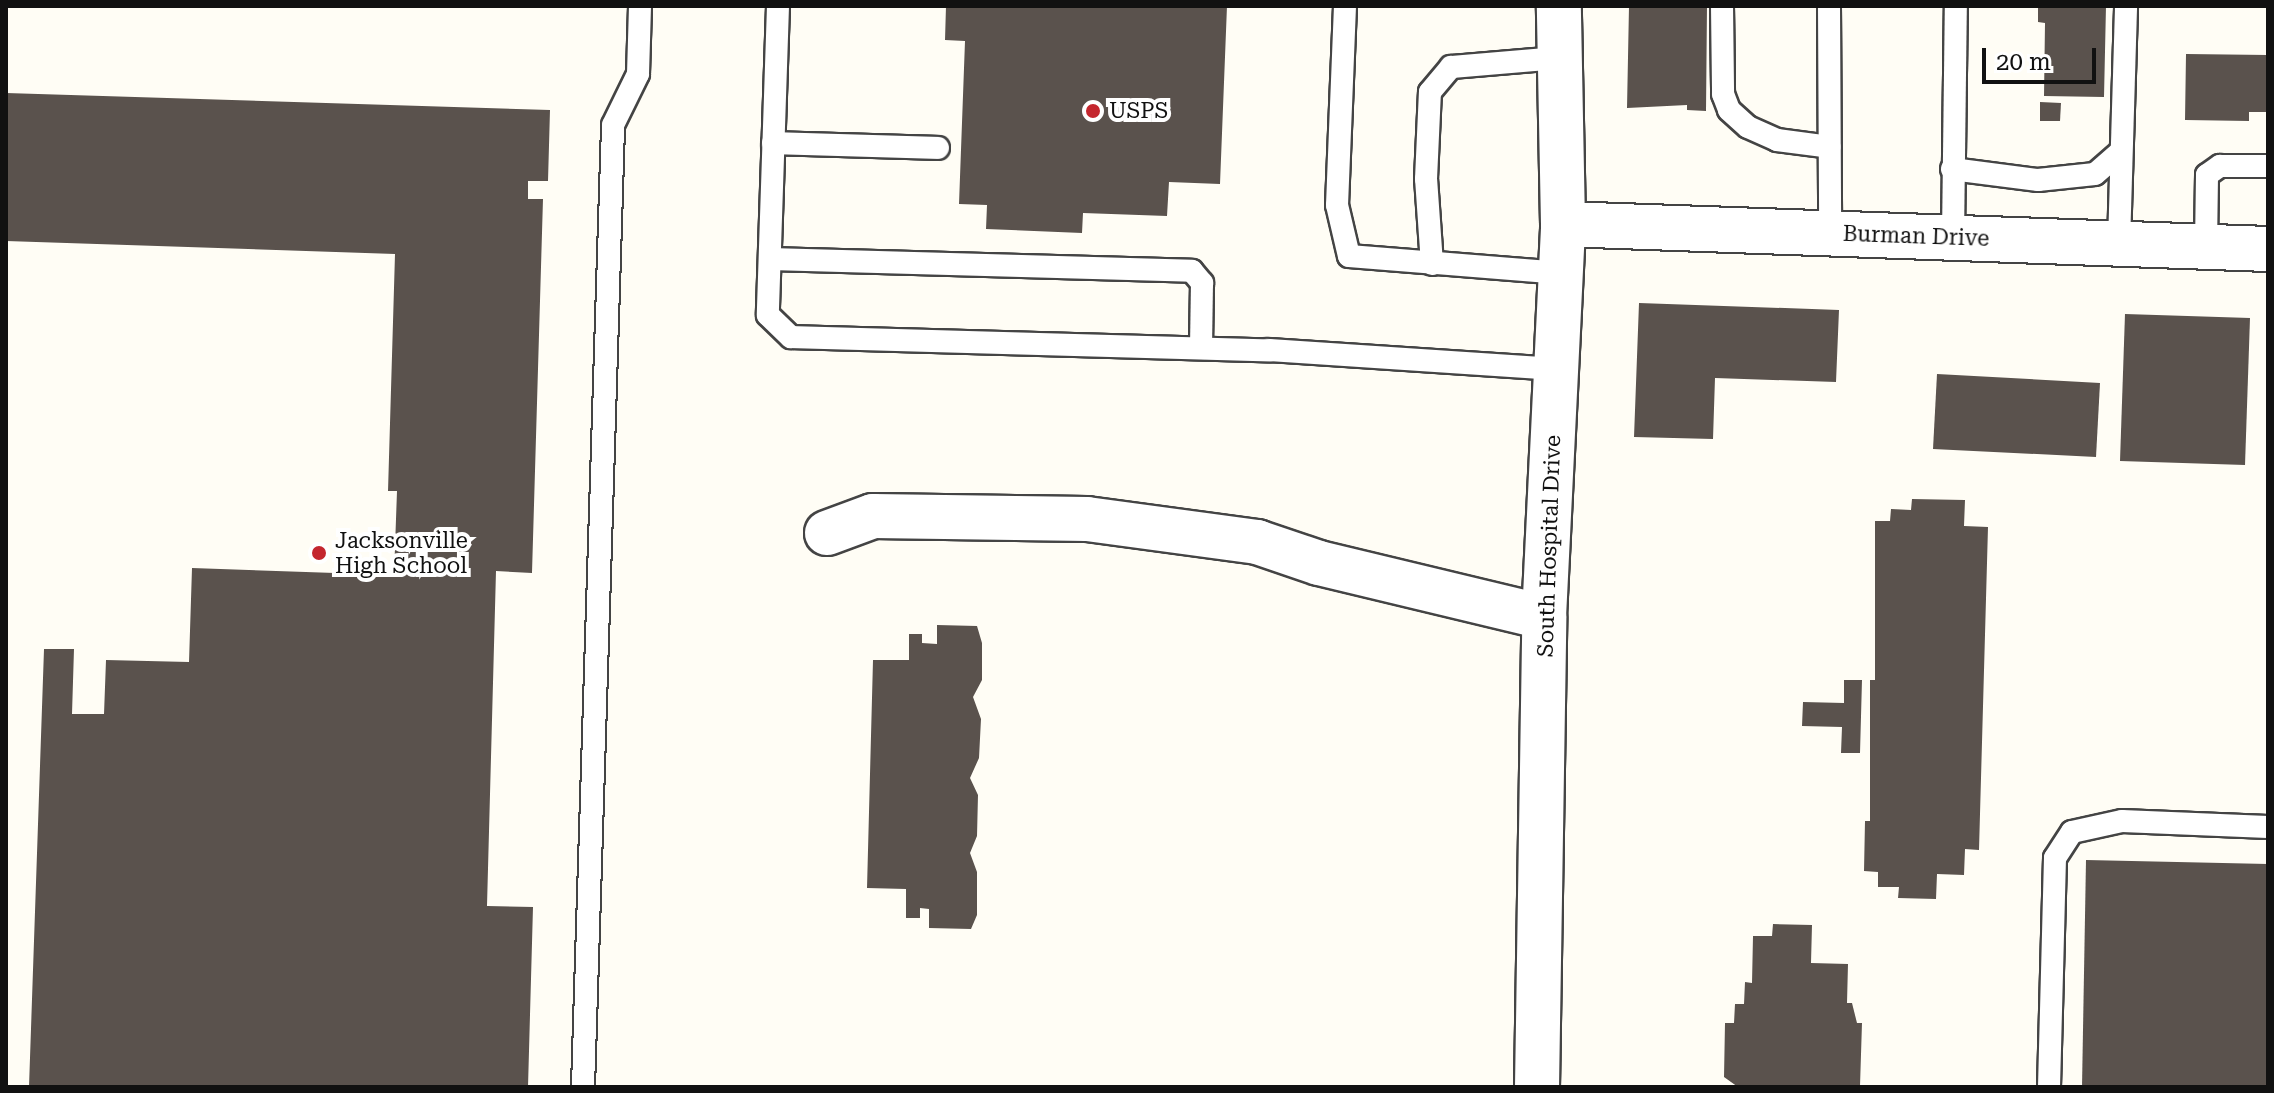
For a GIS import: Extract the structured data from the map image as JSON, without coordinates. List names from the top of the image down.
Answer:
{
  "streets": {
    "street": ["Burman Drive", "South Hospital Drive"]
  },
  "crossings": [
    ["Burman Drive", "South Hospital Drive"]
  ],
  "places": ["USPS", "Jacksonville High School"],
  "scale_bar": "20 m"
}
